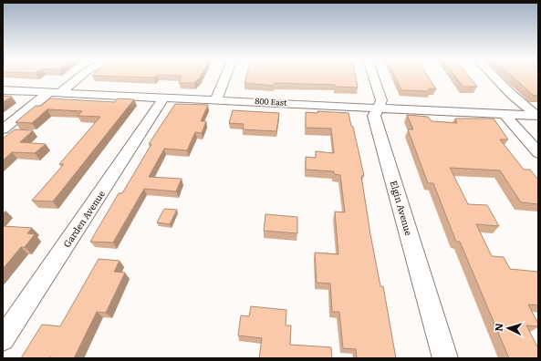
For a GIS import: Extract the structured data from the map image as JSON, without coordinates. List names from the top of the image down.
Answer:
{
  "streets": {
    "street": ["800 East", "Elgin Avenue", "Garden Avenue"]
  },
  "crossings": [
    ["800 East", "Elgin Avenue"],
    ["800 East", "Garden Avenue"]
  ],
  "north": "left"
}
